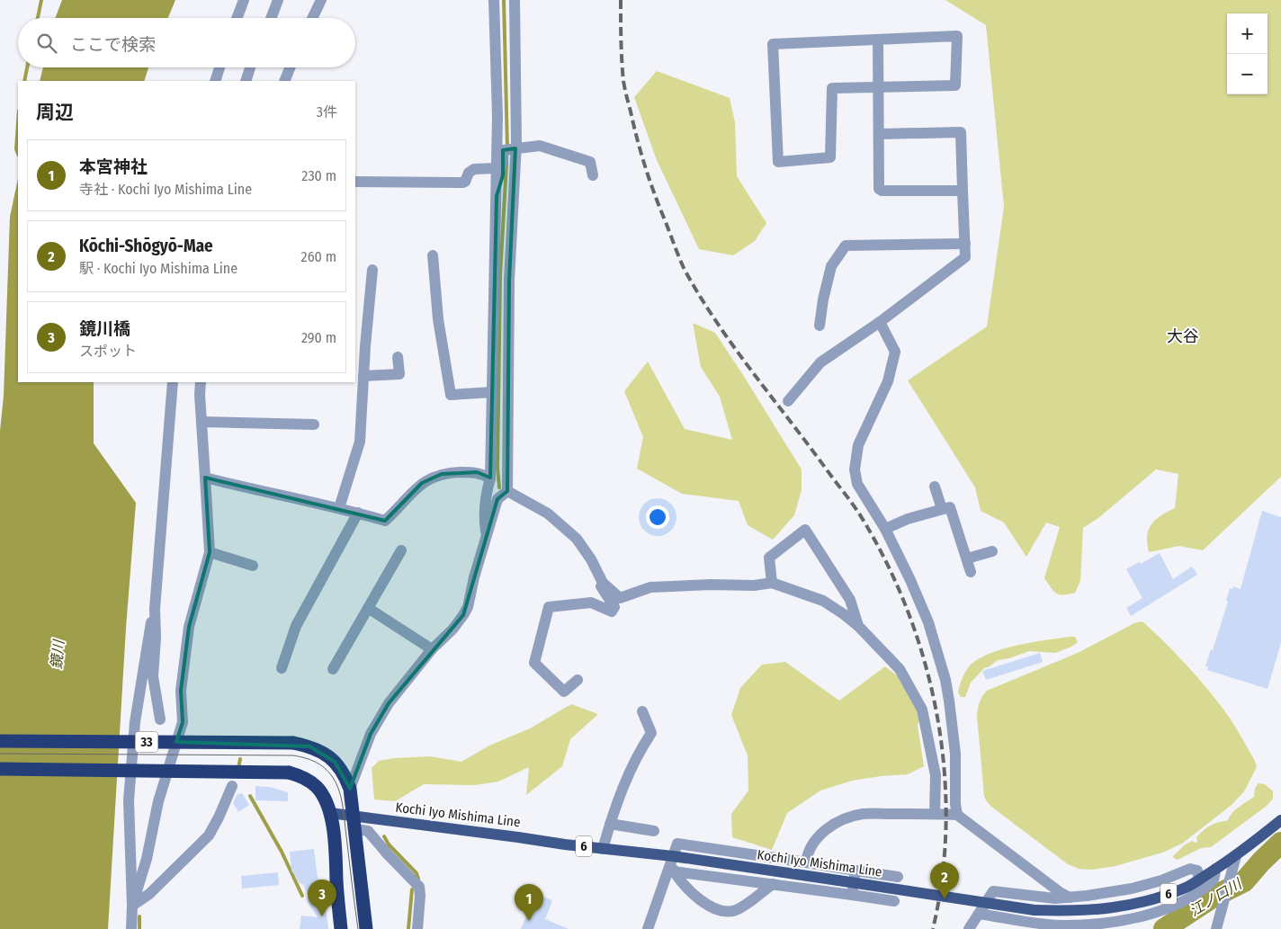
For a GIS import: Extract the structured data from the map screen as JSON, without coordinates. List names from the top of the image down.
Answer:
{
  "streets": {
    "highway": ["33"],
    "main road": ["Kochi Iyo Mishima Line", "6"]
  },
  "crossings": [
    ["33", "Kochi Iyo Mishima Line"]
  ],
  "districts": ["大谷"],
  "water": ["鏡川", "江ノ口川"],
  "page": {
    "map_buttons": ["+", "−"],
    "search": "ここで検索",
    "heading": ["周辺", "3件"],
    "list": [
      {
        "mark": "1",
        "name": "本宮神社",
        "note": "寺社 · Kochi Iyo Mishima Line",
        "value": "230 m"
      },
      {
        "mark": "2",
        "name": "Kōchi-Shōgyō-Mae",
        "note": "駅 · Kochi Iyo Mishima Line",
        "value": "260 m"
      },
      {
        "mark": "3",
        "name": "鏡川橋",
        "note": "スポット",
        "value": "290 m"
      }
    ],
    "pins": ["2", "3", "1"]
  }
}
